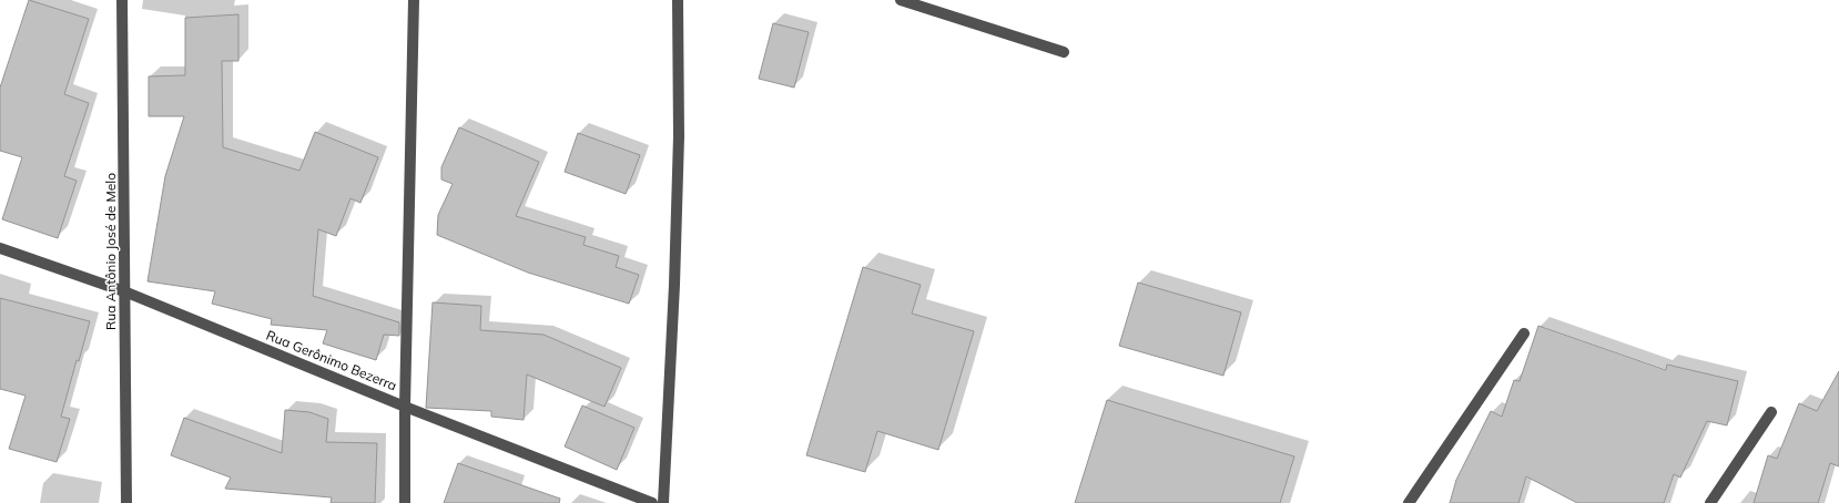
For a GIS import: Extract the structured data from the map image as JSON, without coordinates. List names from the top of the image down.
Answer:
{
  "streets": {
    "street": ["Rua Antônio José de Melo", "Rua Gerônimo Bezerra"]
  },
  "crossings": [
    ["Rua Antônio José de Melo", "Rua Gerônimo Bezerra"]
  ]
}
